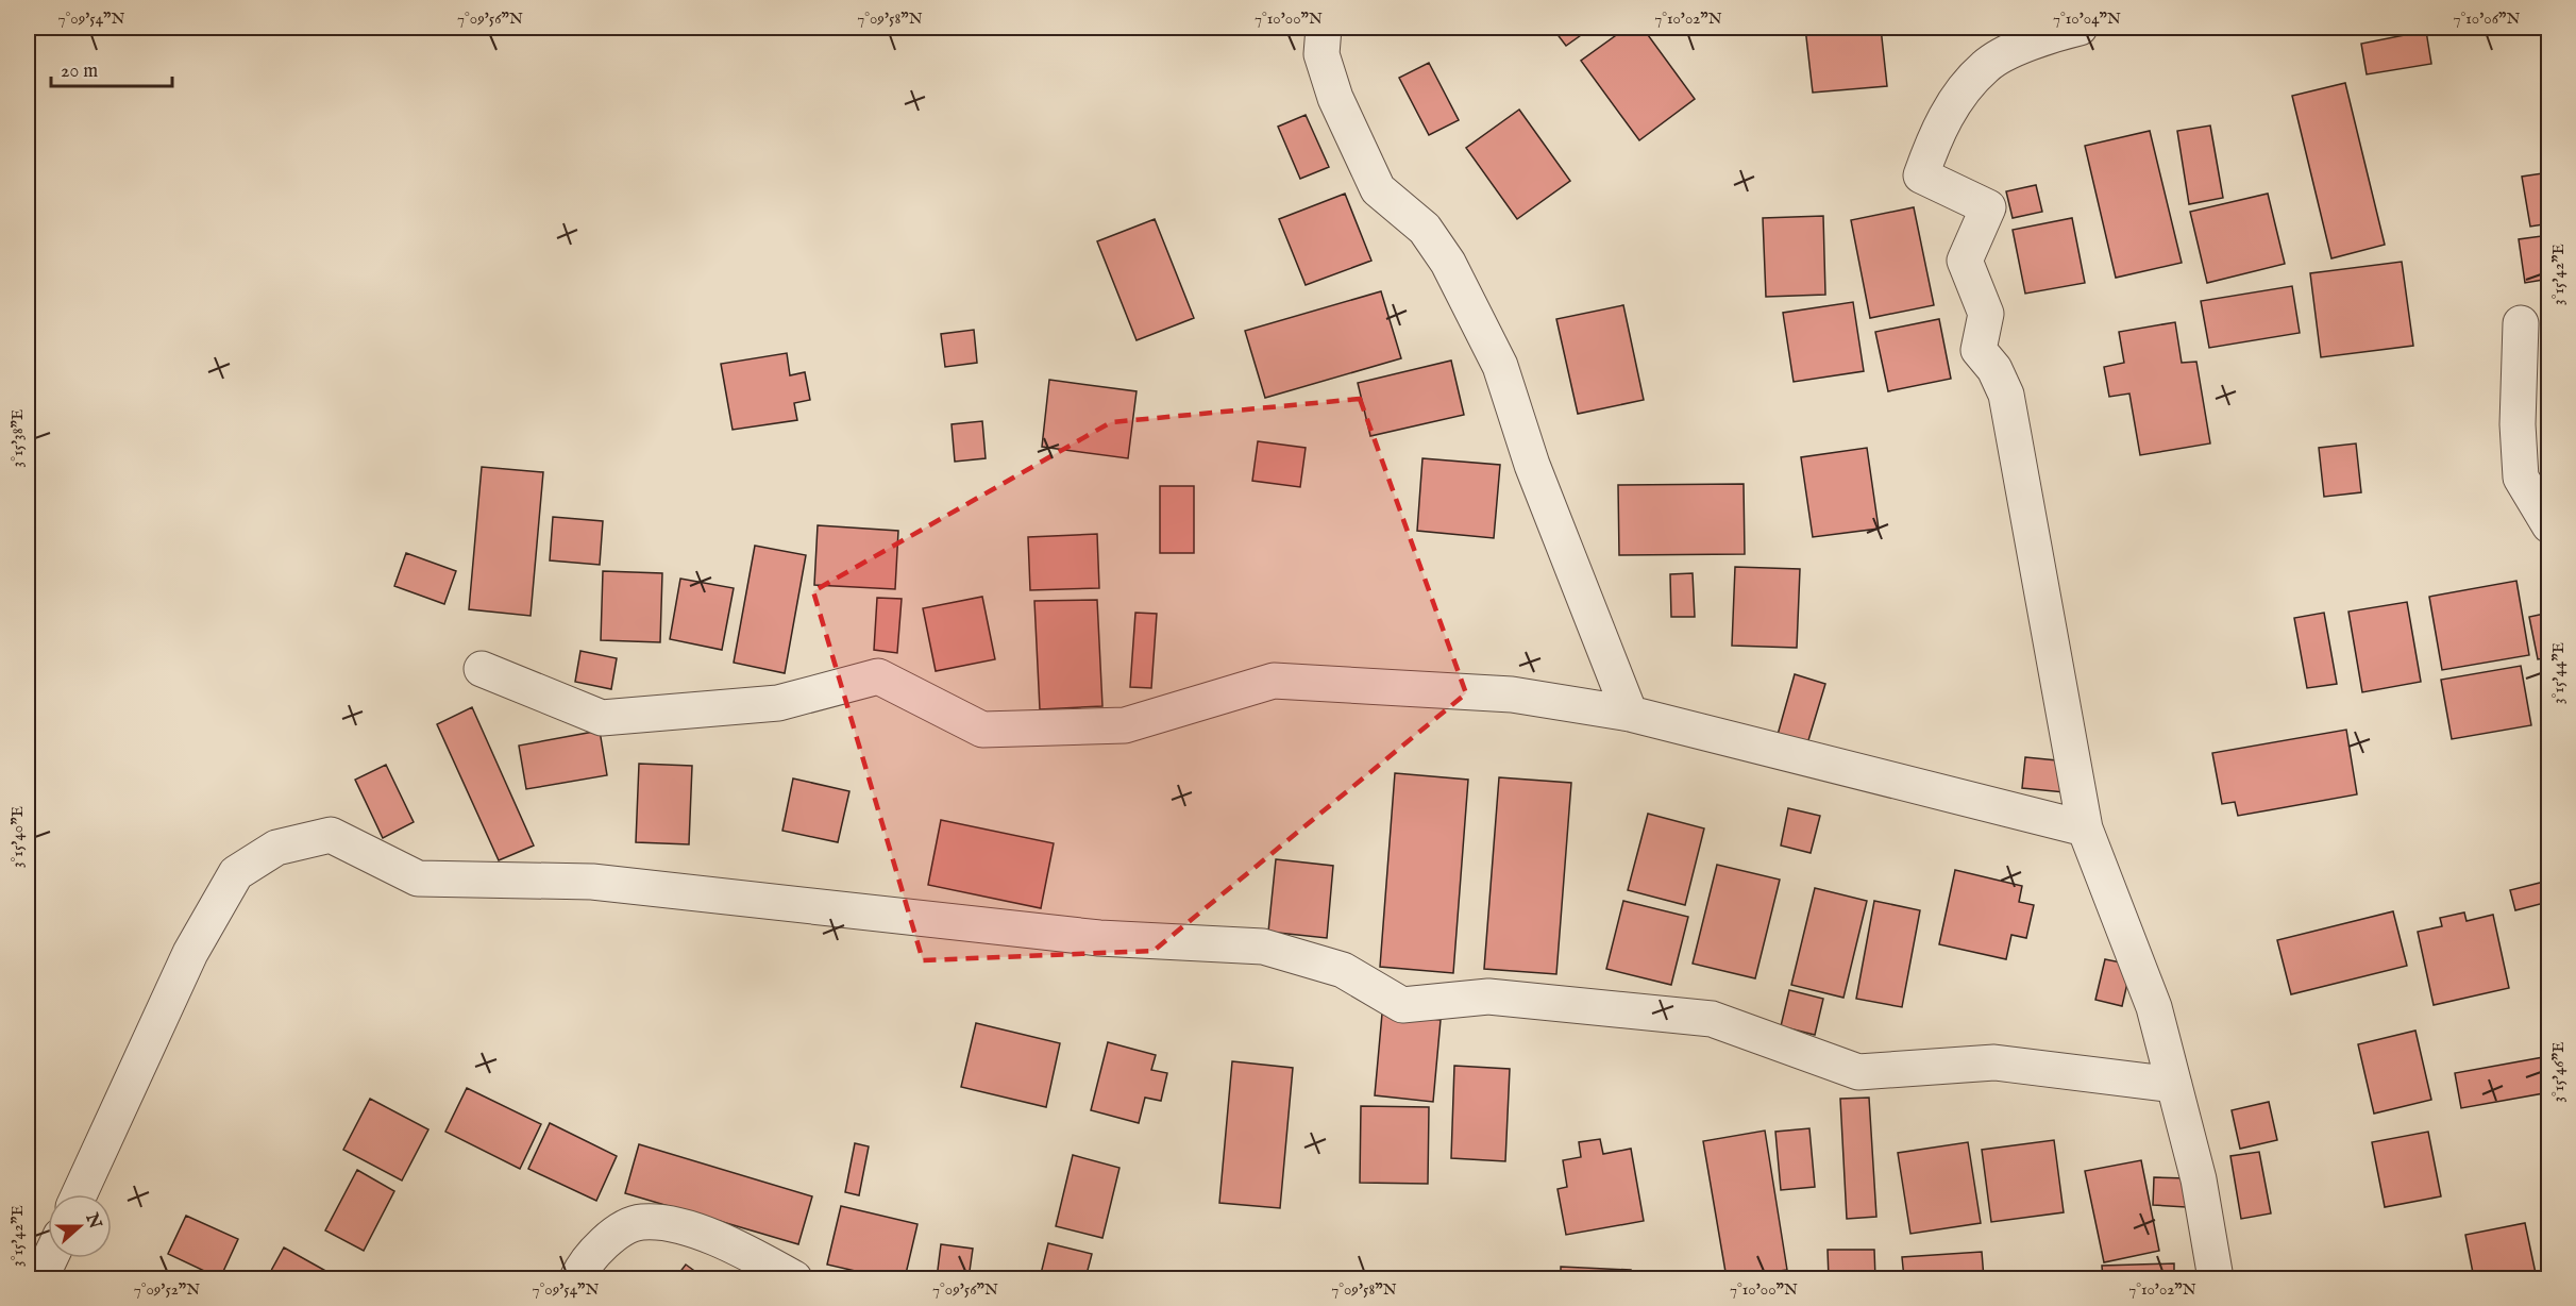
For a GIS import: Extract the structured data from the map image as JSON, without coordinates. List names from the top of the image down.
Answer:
{
  "scale_bar": "20 m",
  "north": "right",
  "coordinates": [
    "7°09'54\"N",
    "7°09'56\"N",
    "7°09'58\"N",
    "7°10'00\"N",
    "7°10'02\"N",
    "7°10'04\"N",
    "7°10'06\"N",
    "3°15'42\"E",
    "3°15'38\"E",
    "3°15'44\"E",
    "3°15'40\"E",
    "3°15'46\"E",
    "7°09'52\"N"
  ]
}
